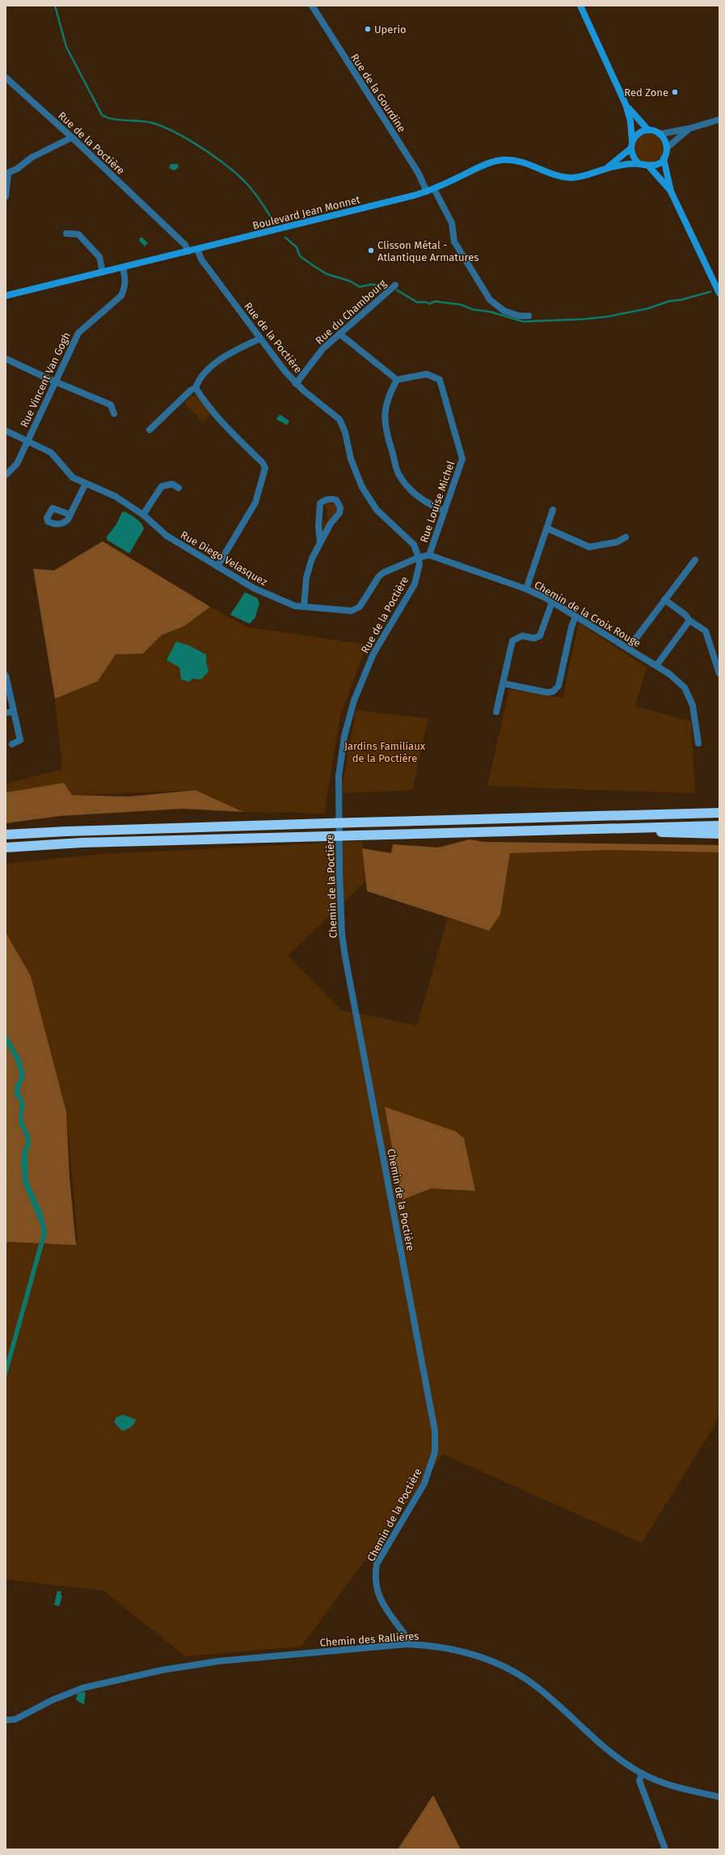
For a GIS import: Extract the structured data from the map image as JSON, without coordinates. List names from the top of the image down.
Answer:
{
  "streets": {
    "main road": ["Boulevard Jean Monnet"],
    "street": [
      "Rue de la Gourdine",
      "Rue de la Poctière",
      "Rue du Chambourg",
      "Rue Vincent Van Gogh",
      "Rue Louise Michel",
      "Rue Diego Velasquez",
      "Chemin de la Croix Rouge",
      "Chemin de la Poctière",
      "Chemin des Rallières"
    ]
  },
  "crossings": [
    ["Rue de la Gourdine", "Boulevard Jean Monnet"],
    ["Rue de la Poctière", "Boulevard Jean Monnet"],
    ["Rue de la Poctière", "Rue du Chambourg"],
    ["Rue de la Poctière", "Rue Diego Velasquez"],
    ["Rue de la Poctière", "Chemin de la Poctière"],
    ["Boulevard Jean Monnet", "Rue Vincent Van Gogh"],
    ["Rue Vincent Van Gogh", "Rue Diego Velasquez"],
    ["Rue Louise Michel", "Chemin de la Croix Rouge"],
    ["Chemin de la Poctière", "Chemin des Rallières"]
  ],
  "parks": ["Jardins Familiaux de la Poctière"],
  "places": ["Uperio", "Red Zone", "Clisson Métal - Atlantique Armatures"]
}
